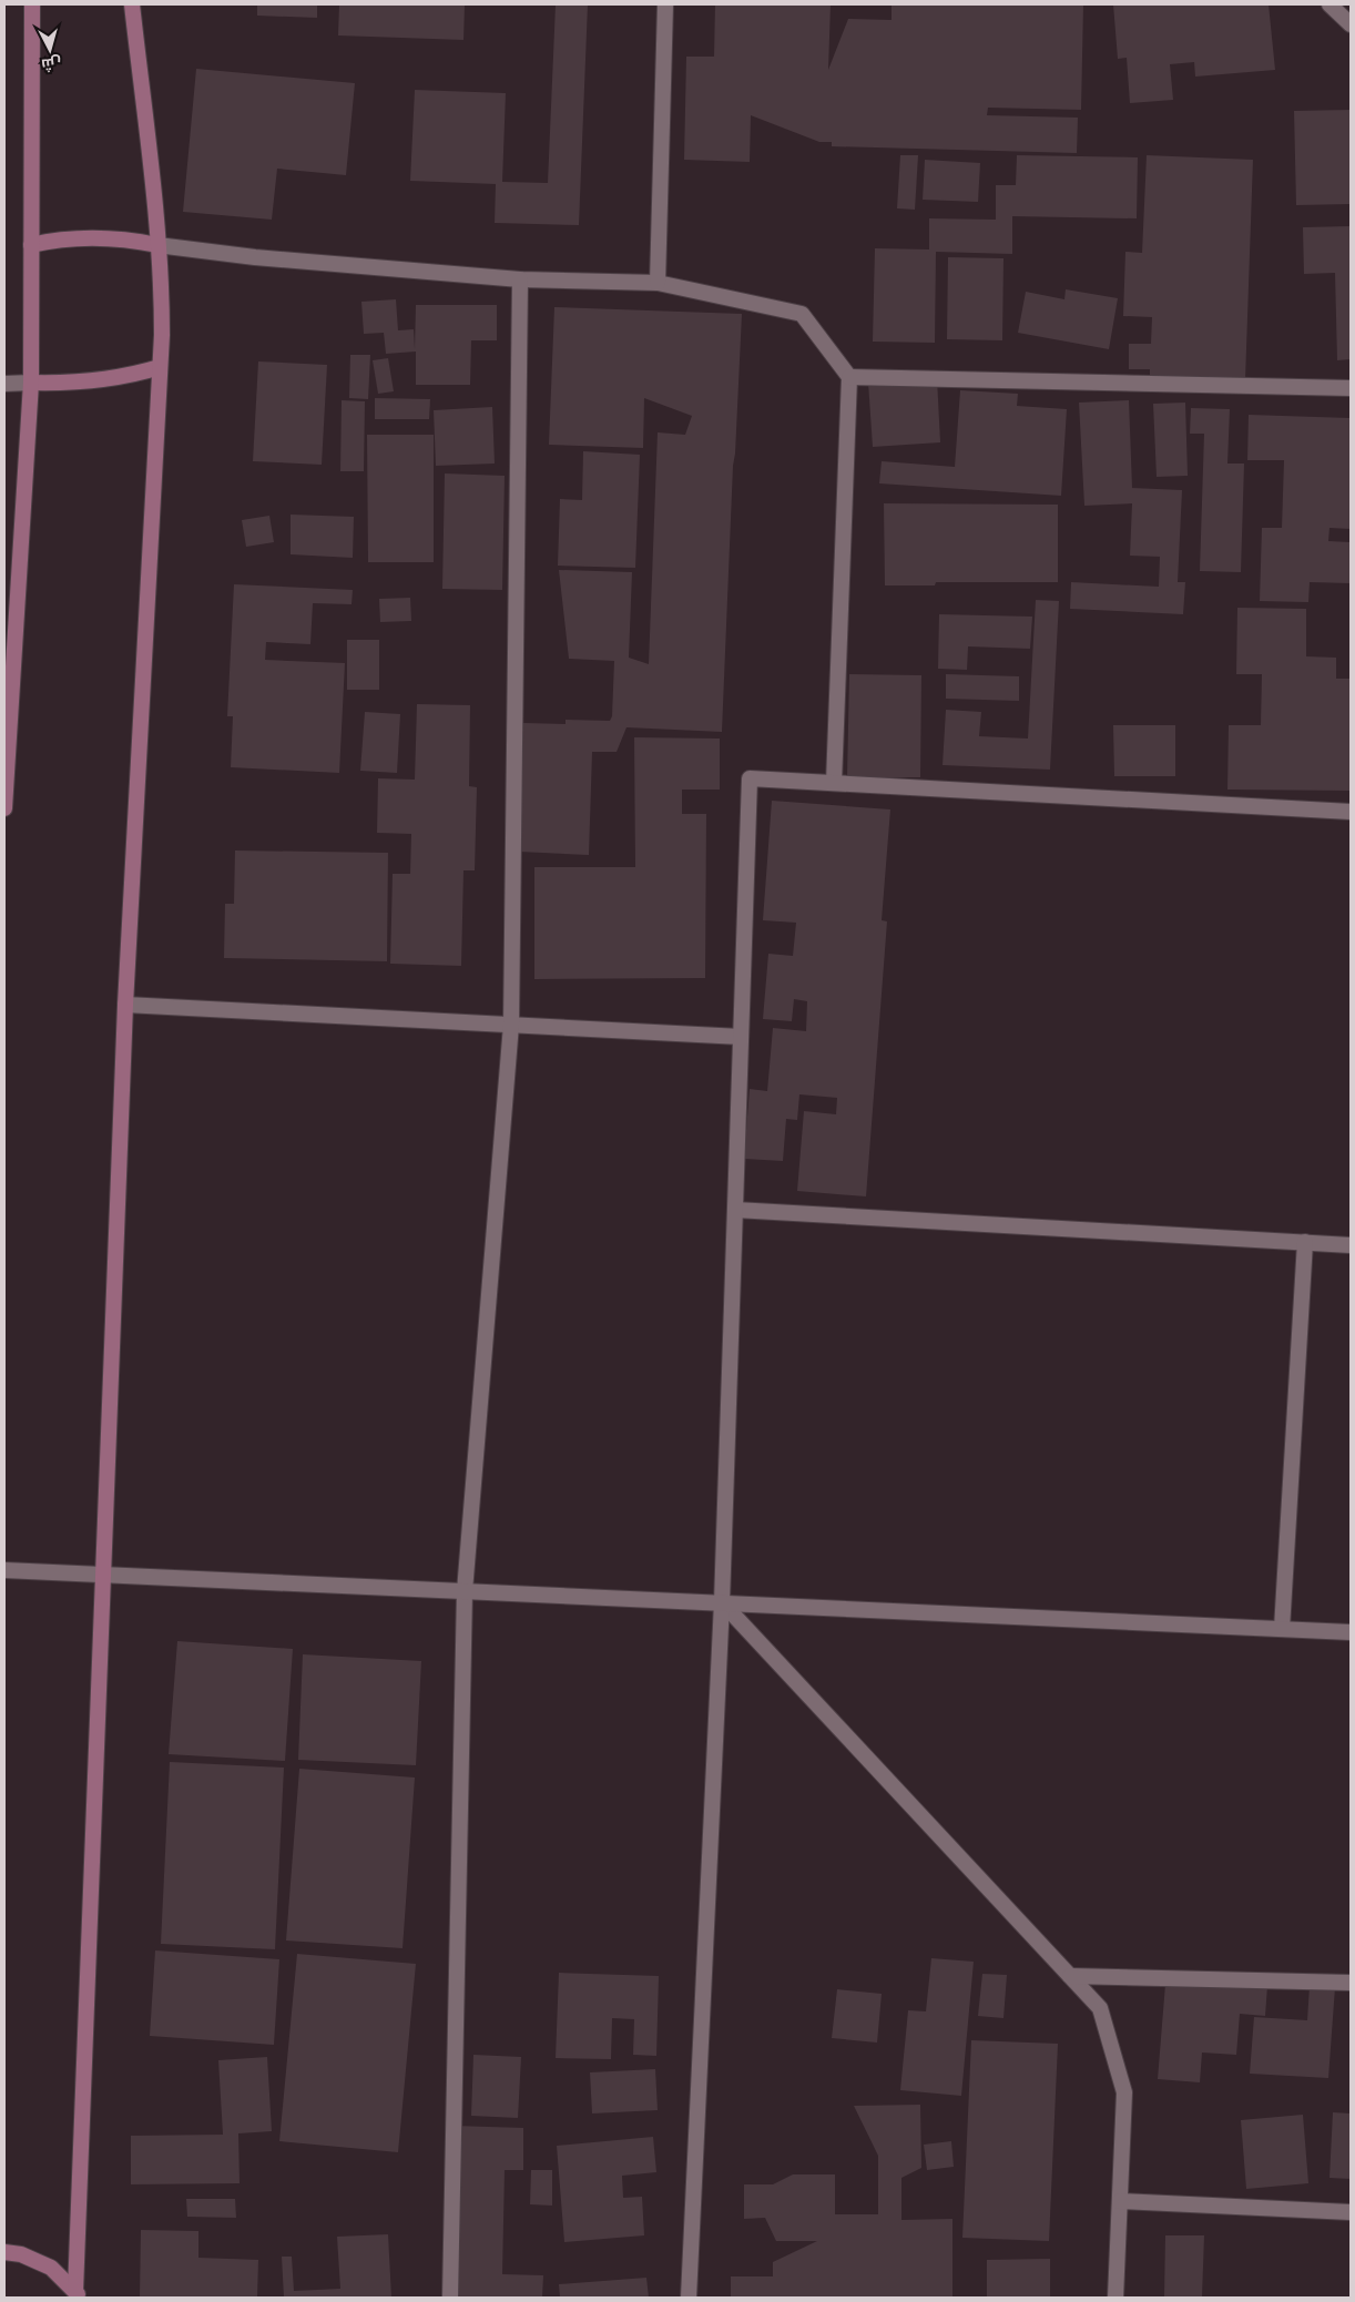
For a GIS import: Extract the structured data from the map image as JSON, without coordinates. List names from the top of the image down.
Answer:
{
  "north": "bottom"
}
